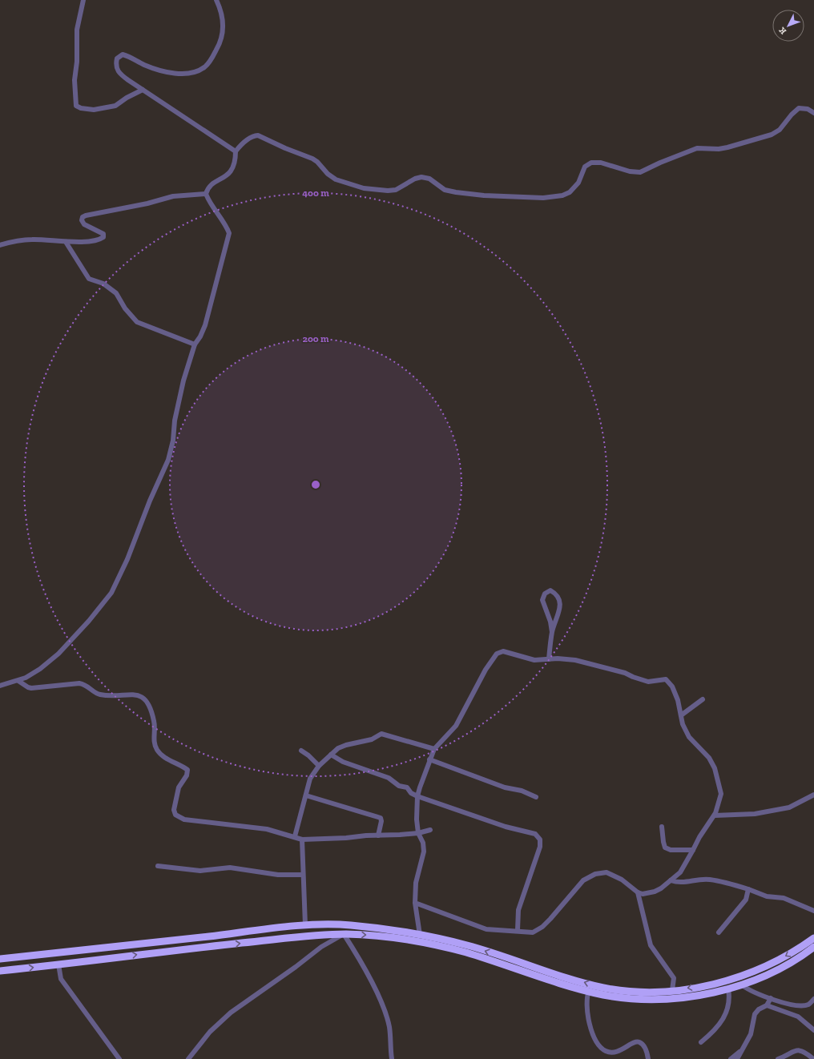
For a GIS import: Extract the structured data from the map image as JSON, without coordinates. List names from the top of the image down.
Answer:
{
  "north": "bottom left",
  "rings": ["400 m", "200 m"]
}
